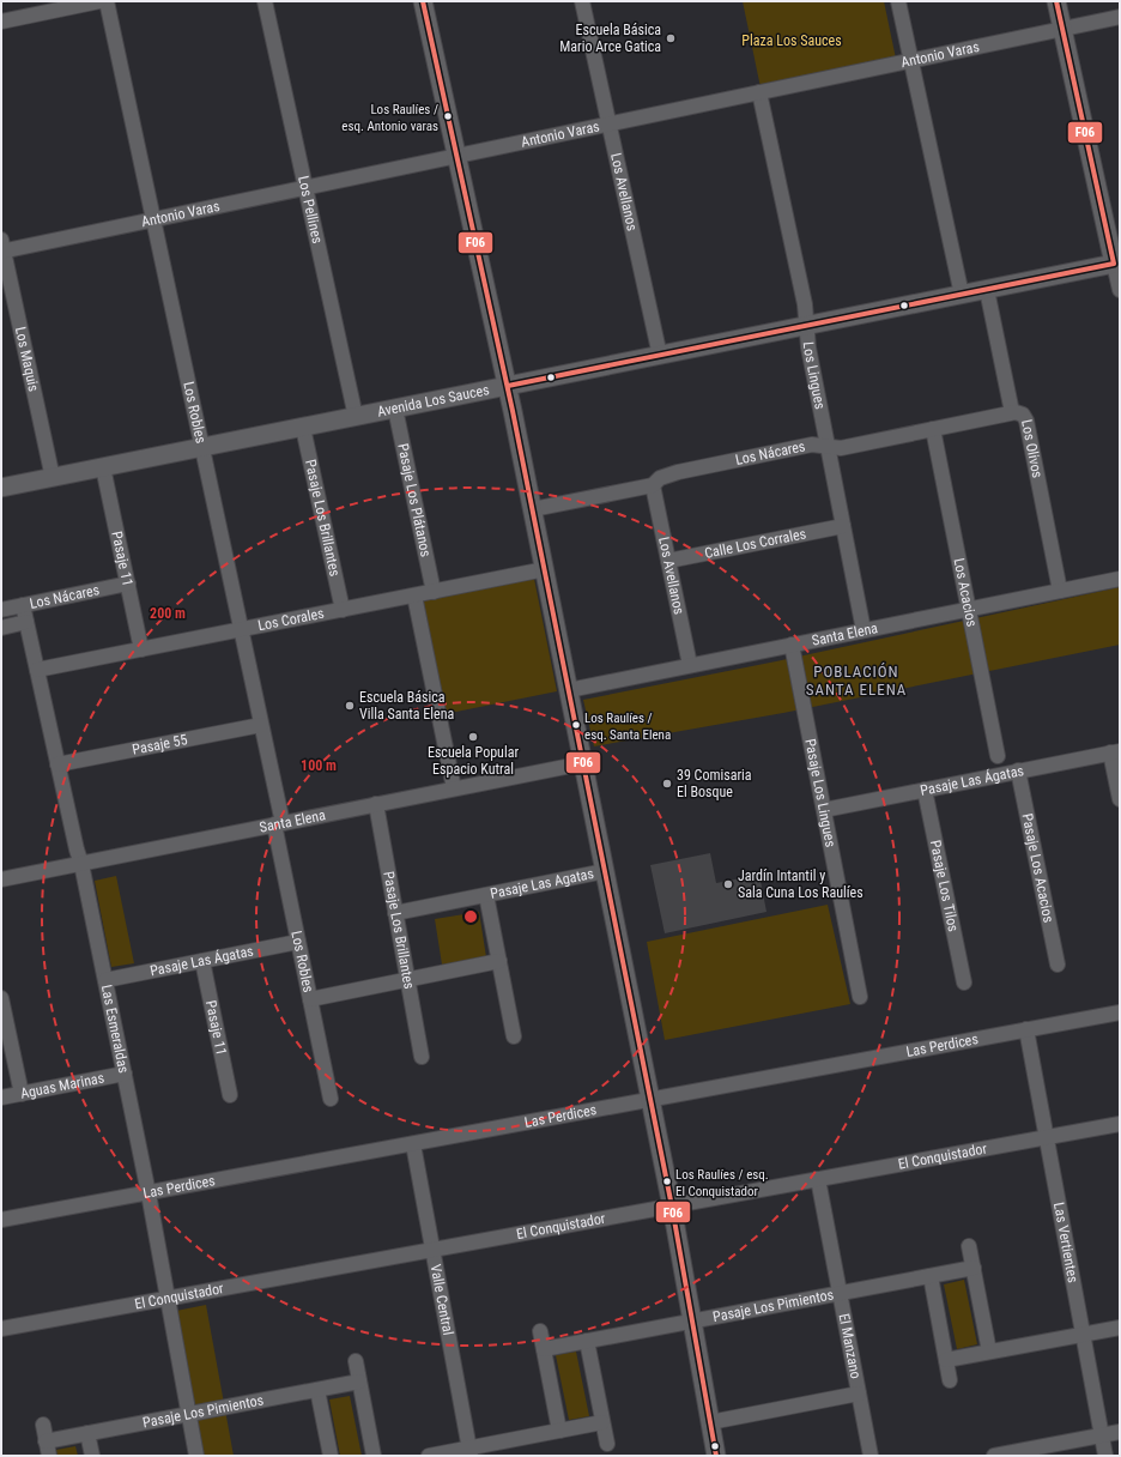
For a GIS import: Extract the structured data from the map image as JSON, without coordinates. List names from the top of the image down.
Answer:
{
  "streets": {
    "street": [
      "Antonio Varas",
      "Los Avellanos",
      "Los Pellines",
      "Los Maquis",
      "Los Lingues",
      "Avenida Los Sauces",
      "Los Robles",
      "Los Olivos",
      "Los Nácares",
      "Pasaje Los Plátanos",
      "Pasaje Los Brillantes",
      "Calle Los Corrales",
      "Pasaje 11",
      "Los Acacios",
      "Los Corales",
      "Santa Elena",
      "Pasaje 55",
      "Pasaje Las Ágatas",
      "Pasaje Los Lingues",
      "Pasaje Los Acacios",
      "Pasaje Las Agatas",
      "Pasaje Los Tilos",
      "Las Esmeraldas",
      "Las Perdices",
      "Aguas Marinas",
      "El Conquistador",
      "Las Vertientes",
      "Valle Central",
      "Pasaje Los Pimientos",
      "El Manzano"
    ]
  },
  "crossings": [
    ["Antonio Varas", "Los Avellanos"],
    ["Antonio Varas", "Los Pellines"],
    ["Antonio Varas", "Los Maquis"],
    ["Antonio Varas", "Los Lingues"],
    ["Antonio Varas", "Los Robles"],
    ["Los Avellanos", "Avenida Los Sauces"],
    ["Los Avellanos", "Los Nácares"],
    ["Los Avellanos", "Calle Los Corrales"],
    ["Los Avellanos", "Santa Elena"],
    ["Los Pellines", "Avenida Los Sauces"],
    ["Los Maquis", "Avenida Los Sauces"],
    ["Los Lingues", "Avenida Los Sauces"],
    ["Los Lingues", "Los Nácares"],
    ["Los Lingues", "Calle Los Corrales"],
    ["Los Lingues", "Santa Elena"],
    ["Avenida Los Sauces", "Los Robles"],
    ["Avenida Los Sauces", "Los Olivos"],
    ["Avenida Los Sauces", "Pasaje Los Plátanos"],
    ["Avenida Los Sauces", "Pasaje Los Brillantes"],
    ["Avenida Los Sauces", "Pasaje 11"],
    ["Los Robles", "Los Corales"],
    ["Los Robles", "Santa Elena"],
    ["Los Robles", "Pasaje 55"],
    ["Los Robles", "Pasaje Las Ágatas"],
    ["Los Olivos", "Los Nácares"],
    ["Los Olivos", "Santa Elena"],
    ["Los Nácares", "Pasaje 11"],
    ["Los Nácares", "Los Acacios"],
    ["Los Nácares", "Las Esmeraldas"],
    ["Pasaje Los Plátanos", "Los Corales"],
    ["Pasaje Los Brillantes", "Los Corales"],
    ["Pasaje Los Brillantes", "Santa Elena"],
    ["Pasaje Los Brillantes", "Pasaje Las Agatas"],
    ["Pasaje 11", "Los Corales"],
    ["Pasaje 11", "Pasaje Las Ágatas"],
    ["Los Acacios", "Santa Elena"],
    ["Los Corales", "Las Esmeraldas"],
    ["Santa Elena", "Pasaje Los Lingues"],
    ["Santa Elena", "Las Esmeraldas"],
    ["Pasaje 55", "Las Esmeraldas"],
    ["Pasaje Las Ágatas", "Pasaje Los Lingues"],
    ["Pasaje Las Ágatas", "Pasaje Los Acacios"],
    ["Pasaje Las Ágatas", "Pasaje Los Tilos"],
    ["Pasaje Las Ágatas", "Las Esmeraldas"],
    ["Las Esmeraldas", "Las Perdices"],
    ["Las Esmeraldas", "Aguas Marinas"],
    ["Las Esmeraldas", "El Conquistador"],
    ["Las Esmeraldas", "Pasaje Los Pimientos"],
    ["Las Perdices", "Las Vertientes"],
    ["Las Perdices", "Valle Central"],
    ["El Conquistador", "Las Vertientes"],
    ["El Conquistador", "Valle Central"],
    ["El Conquistador", "El Manzano"],
    ["Pasaje Los Pimientos", "El Manzano"]
  ],
  "districts": ["POBLACIÓN SANTA ELENA"],
  "parks": ["Plaza Los Sauces"],
  "places": [
    "Escuela Básica Mario Arce Gatica",
    "Los Raulíes / esq. Antonio varas",
    "Escuela Básica Villa Santa Elena",
    "Los Raulíes / esq. Santa Elena",
    "Escuela Popular Espacio Kutral",
    "39 Comisaria El Bosque",
    "Jardín Intantil y Sala Cuna Los Raulíes",
    "Los Raulíes / esq. El Conquistador"
  ],
  "lines": ["transit line F06"],
  "rings": ["200 m", "100 m"]
}
